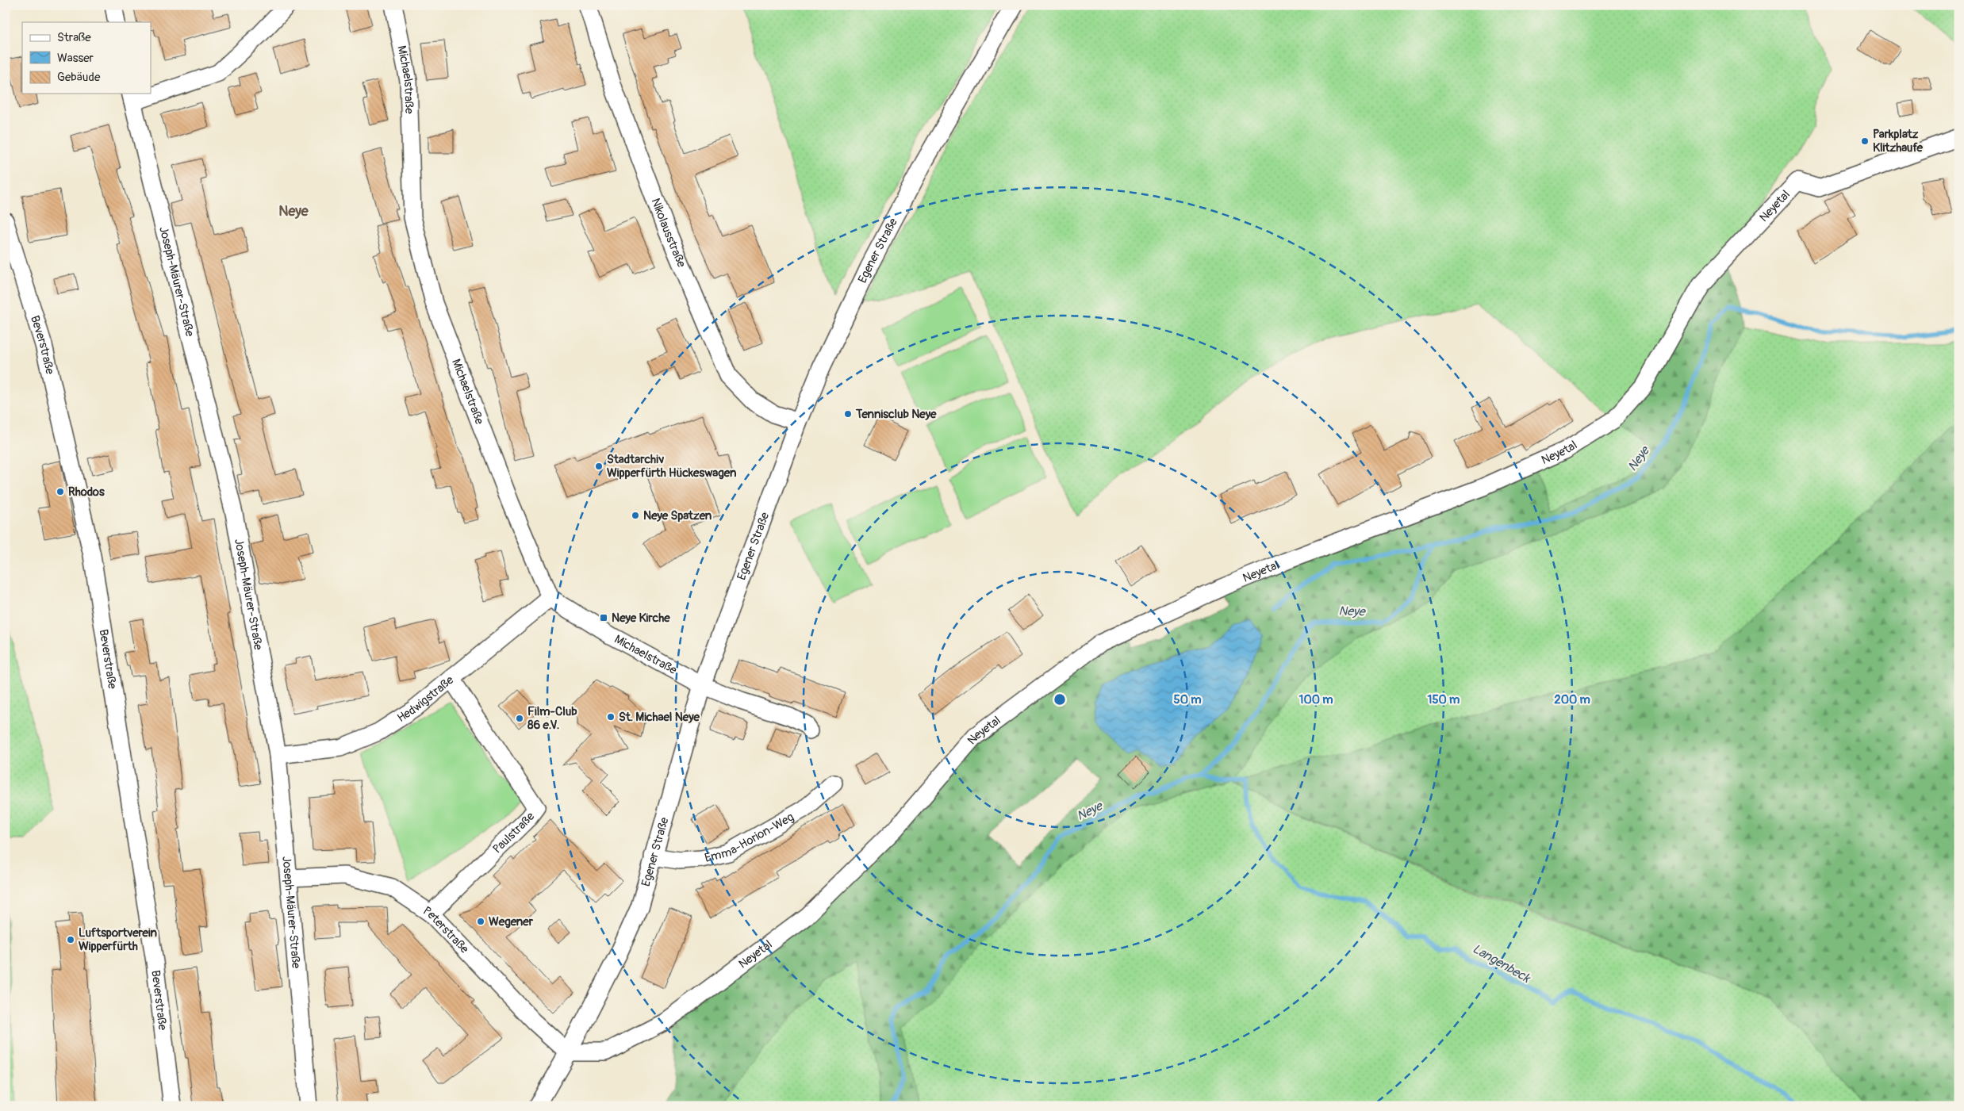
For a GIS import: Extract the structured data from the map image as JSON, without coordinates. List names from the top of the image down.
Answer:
{
  "streets": {
    "street": [
      "Michaelstraße",
      "Neyetal",
      "Nikolausstraße",
      "Egener Straße",
      "Joseph-Mäurer-Straße",
      "Beverstraße",
      "Hedwigstraße",
      "Paulstraße",
      "Emma-Horion-Weg",
      "Peterstraße"
    ]
  },
  "crossings": [
    ["Michaelstraße", "Egener Straße"],
    ["Michaelstraße", "Hedwigstraße"],
    ["Neyetal", "Egener Straße"],
    ["Neyetal", "Peterstraße"],
    ["Nikolausstraße", "Egener Straße"],
    ["Egener Straße", "Emma-Horion-Weg"],
    ["Egener Straße", "Peterstraße"],
    ["Joseph-Mäurer-Straße", "Hedwigstraße"],
    ["Joseph-Mäurer-Straße", "Peterstraße"],
    ["Hedwigstraße", "Paulstraße"],
    ["Paulstraße", "Peterstraße"]
  ],
  "districts": ["Neye"],
  "water": ["Neye", "Langenbeck"],
  "places": {
    "other": [
      "Parkplatz Klitzhaufe",
      "Tennisclub Neye",
      "Stadtarchiv Wipperfürth Hückeswagen",
      "Rhodos",
      "Neye Spatzen",
      "St. Michael Neye",
      "Film-Club 86 e.V.",
      "Wegener",
      "Luftsportverein Wipperfürth"
    ],
    "transit": ["Neye Kirche"]
  },
  "legend": ["Straße", "Wasser", "Gebäude"],
  "rings": [
    "50 m",
    "100 m",
    "150 m",
    "200 m"
  ]
}
